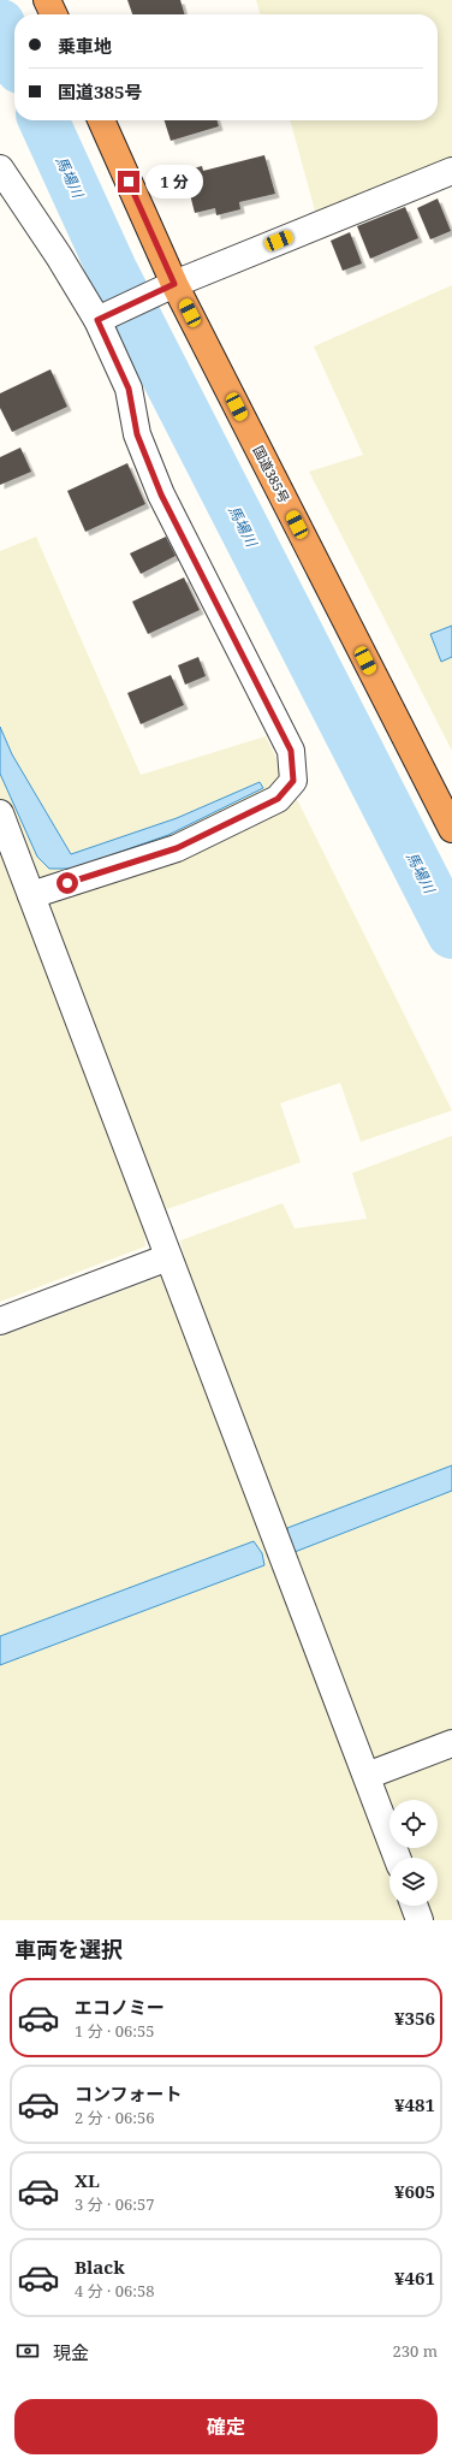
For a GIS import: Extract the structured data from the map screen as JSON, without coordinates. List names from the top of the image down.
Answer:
{
  "streets": {
    "highway": ["国道385号"]
  },
  "water": ["馬場川"],
  "page": {
    "banner": ["乗車地", "国道385号"],
    "bubble": "1 分",
    "heading": "車両を選択",
    "list": [
      {
        "name": "エコノミー",
        "note": "1 分 · 06:55",
        "value": "¥356"
      },
      {
        "name": "コンフォート",
        "note": "2 分 · 06:56",
        "value": "¥481"
      },
      {
        "name": "XL",
        "note": "3 分 · 06:57",
        "value": "¥605"
      },
      {
        "name": "Black",
        "note": "4 分 · 06:58",
        "value": "¥461"
      }
    ],
    "pay": ["現金", "230 m"],
    "buttons": "確定"
  }
}
